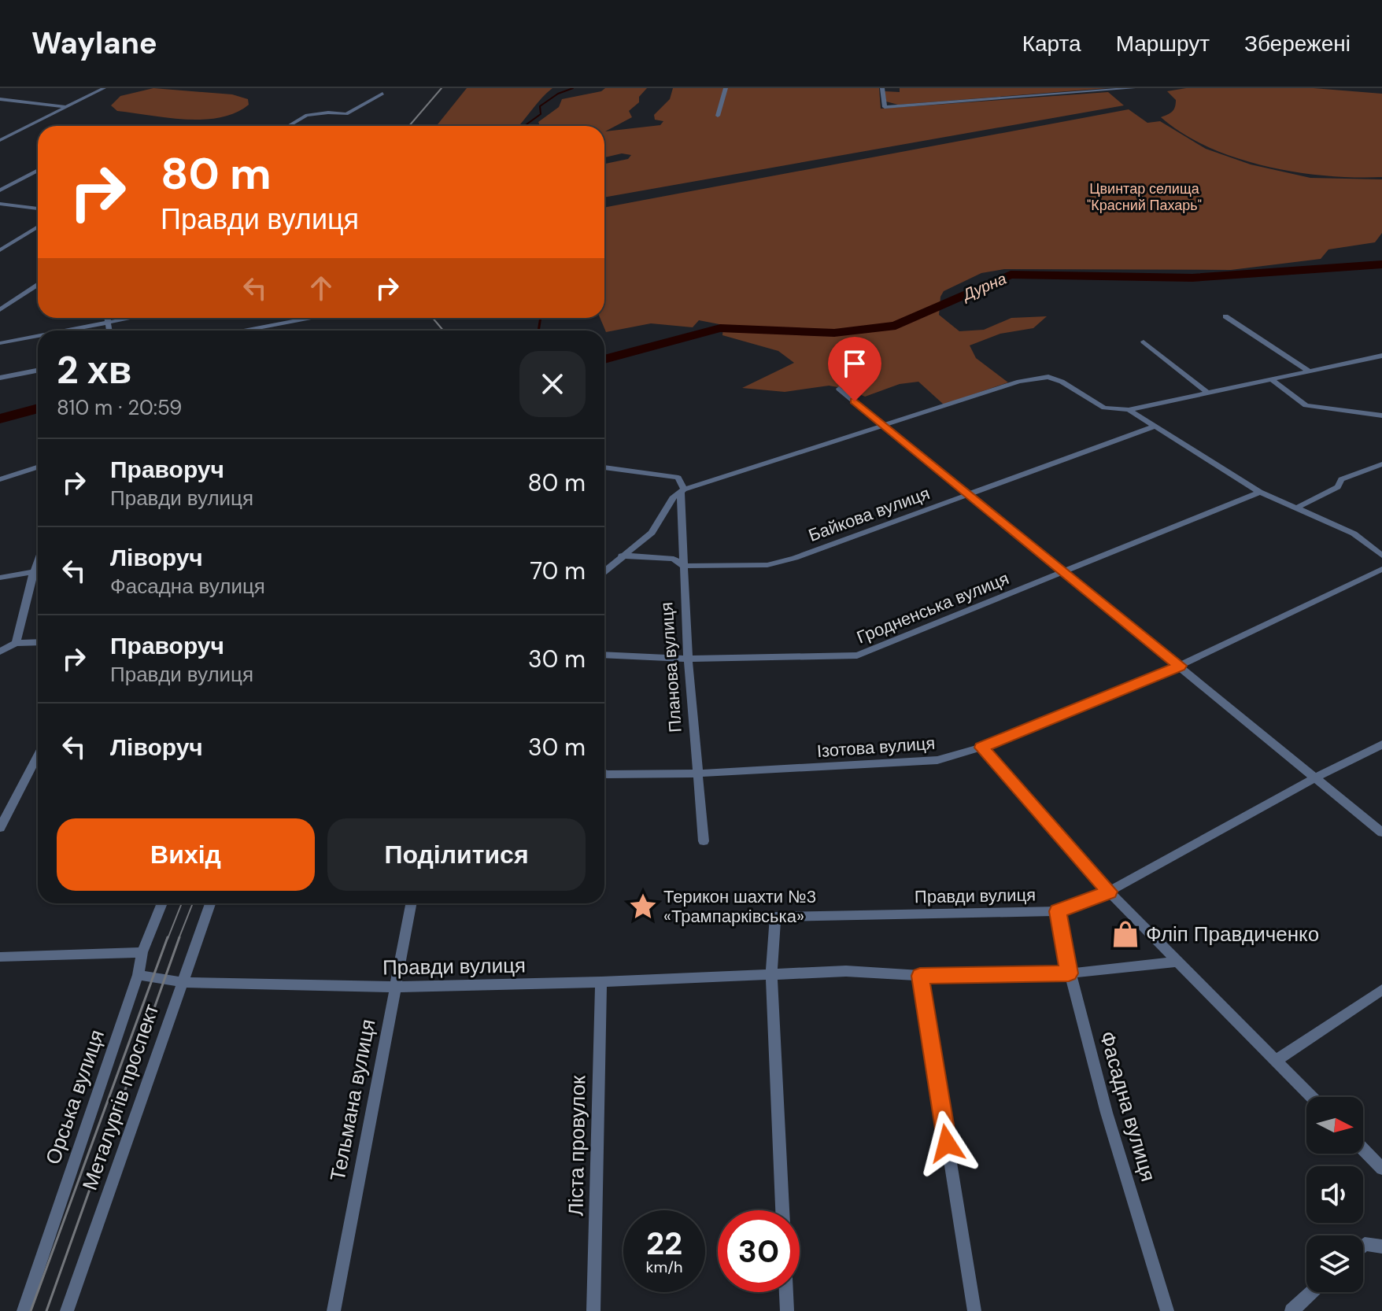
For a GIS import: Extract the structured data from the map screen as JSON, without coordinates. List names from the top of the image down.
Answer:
{
  "streets": {
    "street": [
      "Байкова вулиця",
      "Гродненська вулиця",
      "Планова вулиця",
      "Ізотова вулиця",
      "Правди вулиця",
      "Орська вулиця",
      "Металургів проспект",
      "Тельмана вулиця",
      "Фасадна вулиця",
      "Ліста провулок"
    ]
  },
  "crossings": [
    ["Байкова вулиця", "Планова вулиця"],
    ["Гродненська вулиця", "Планова вулиця"],
    ["Планова вулиця", "Ізотова вулиця"],
    ["Правди вулиця", "Орська вулиця"],
    ["Правди вулиця", "Металургів проспект"],
    ["Правди вулиця", "Тельмана вулиця"],
    ["Правди вулиця", "Фасадна вулиця"],
    ["Правди вулиця", "Ліста провулок"]
  ],
  "water": ["Дурна"],
  "parks": ["Цвинтар селища \"Красний Пахарь\""],
  "places": {
    "place": ["Терикон шахти №3 «Трампарківська»"],
    "shop": ["Фліп Правдиченко"]
  },
  "north": "right",
  "page": {
    "header": "Waylane",
    "nav": ["Карта", "Маршрут", "Збережені"],
    "turn": ["80 m", "Правди вулиця"],
    "heading": ["2 хв", "810 m · 20:59"],
    "list": [
      {
        "name": "Праворуч",
        "note": "Правди вулиця",
        "value": "80 m"
      },
      {
        "name": "Ліворуч",
        "note": "Фасадна вулиця",
        "value": "70 m"
      },
      {
        "name": "Праворуч",
        "note": "Правди вулиця",
        "value": "30 m"
      },
      {
        "name": "Ліворуч",
        "value": "30 m"
      }
    ],
    "buttons": ["Вихід", "Поділитися"],
    "speed": "22 km/h",
    "limit": "30"
  }
}
